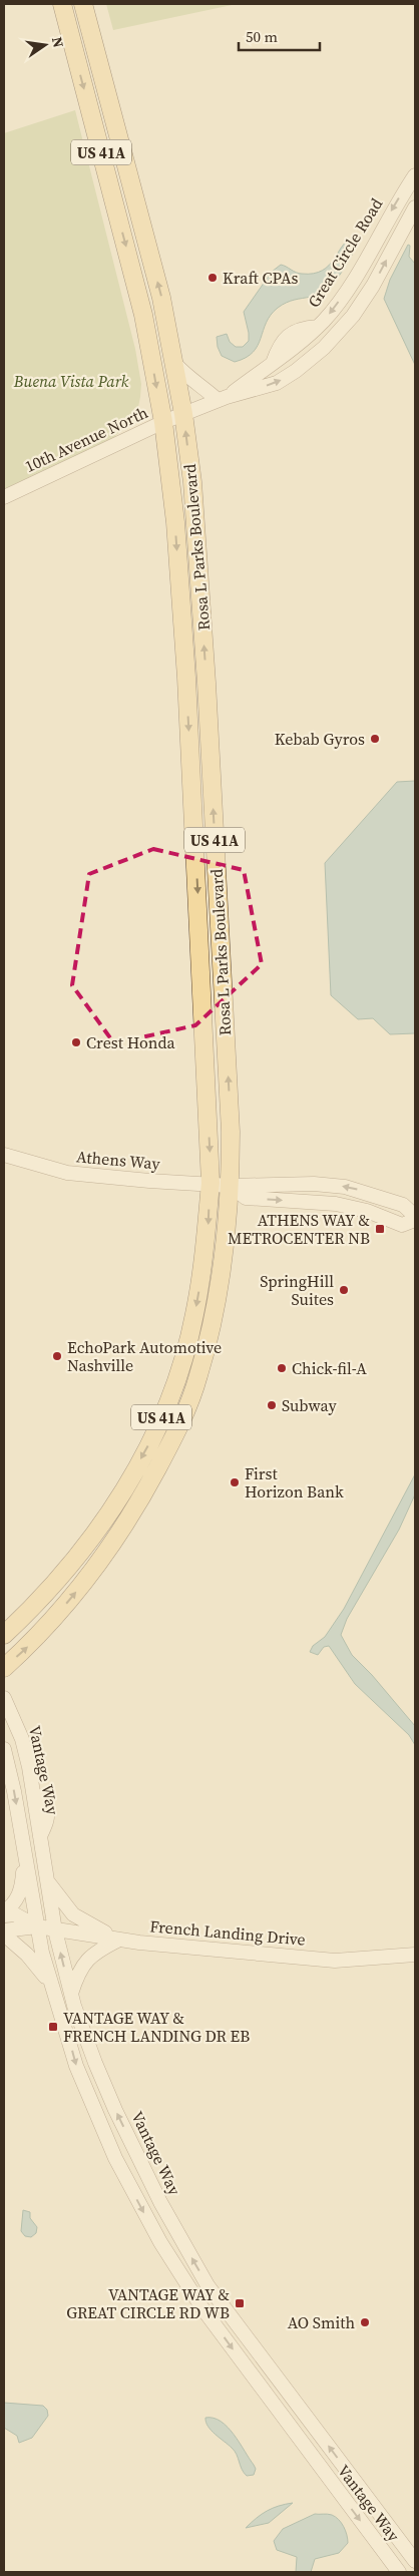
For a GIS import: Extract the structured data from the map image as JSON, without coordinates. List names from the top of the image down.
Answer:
{
  "streets": {
    "main road": ["US 41A", "Rosa L Parks Boulevard"],
    "street": [
      "Great Circle Road",
      "10th Avenue North",
      "Athens Way",
      "Vantage Way",
      "French Landing Drive"
    ]
  },
  "crossings": [
    ["10th Avenue North", "Rosa L Parks Boulevard"],
    ["Rosa L Parks Boulevard", "Athens Way"],
    ["Vantage Way", "French Landing Drive"]
  ],
  "parks": ["Buena Vista Park"],
  "places": {
    "other": [
      "Kraft CPAs",
      "Kebab Gyros",
      "Crest Honda",
      "SpringHill Suites",
      "EchoPark Automotive Nashville",
      "Chick-fil-A",
      "Subway",
      "First Horizon Bank",
      "AO Smith"
    ],
    "transit": ["ATHENS WAY & METROCENTER NB", "VANTAGE WAY & FRENCH LANDING DR EB", "VANTAGE WAY & GREAT CIRCLE RD WB"]
  },
  "scale_bar": "50 m",
  "north": "right"
}
